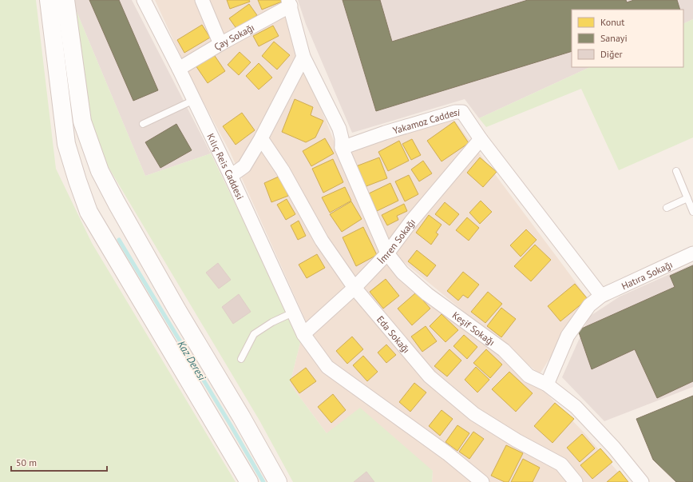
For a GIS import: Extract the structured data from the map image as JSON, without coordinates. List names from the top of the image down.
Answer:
{
  "streets": {
    "street": [
      "Çay Sokağı",
      "Yakamoz Caddesi",
      "Kılıç Reis Caddesi",
      "İmren Sokağı",
      "Hatıra Sokağı",
      "Keşif Sokağı",
      "Eda Sokağı"
    ]
  },
  "crossings": [
    ["Çay Sokağı", "Kılıç Reis Caddesi"],
    ["Yakamoz Caddesi", "İmren Sokağı"],
    ["Yakamoz Caddesi", "Hatıra Sokağı"],
    ["Yakamoz Caddesi", "Keşif Sokağı"],
    ["Kılıç Reis Caddesi", "İmren Sokağı"],
    ["İmren Sokağı", "Keşif Sokağı"],
    ["İmren Sokağı", "Eda Sokağı"],
    ["Hatıra Sokağı", "Keşif Sokağı"]
  ],
  "water": ["Kaz Deresi"],
  "legend": ["Konut", "Sanayi", "Diğer"],
  "scale_bar": "50 m"
}
